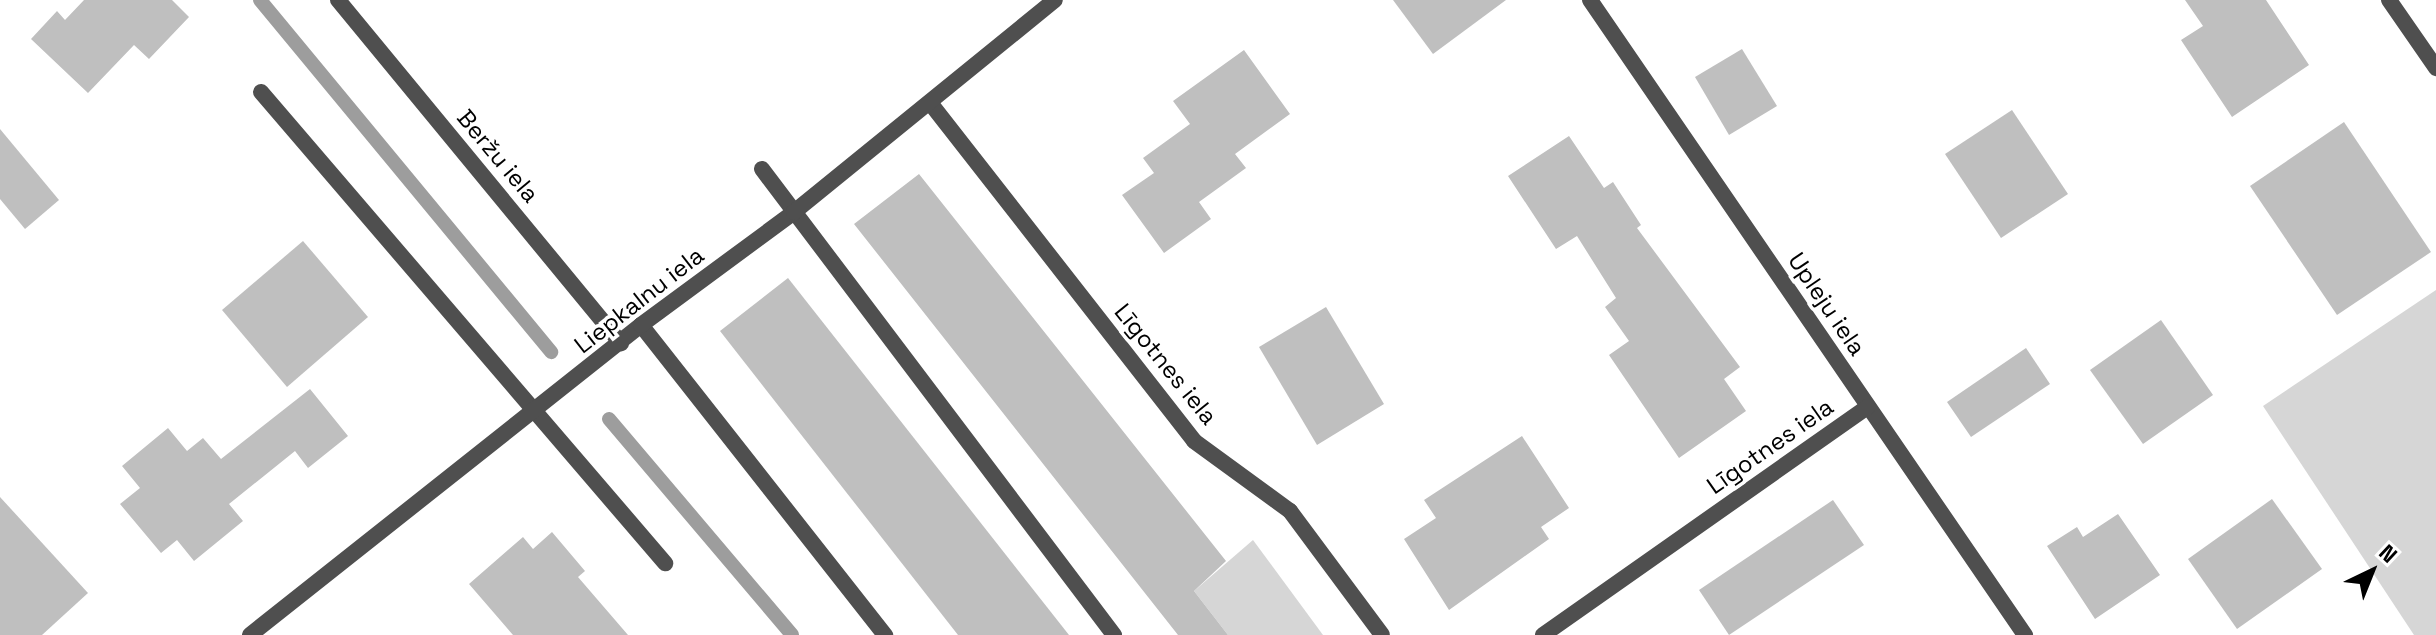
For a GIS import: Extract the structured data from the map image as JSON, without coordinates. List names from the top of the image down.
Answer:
{
  "streets": {
    "street": [
      "Beržu iela",
      "Liepkalnu iela",
      "Upleju iela",
      "Līgotnes iela"
    ]
  },
  "crossings": [
    ["Beržu iela", "Liepkalnu iela"],
    ["Liepkalnu iela", "Līgotnes iela"],
    ["Upleju iela", "Līgotnes iela"]
  ],
  "north": "top right"
}
